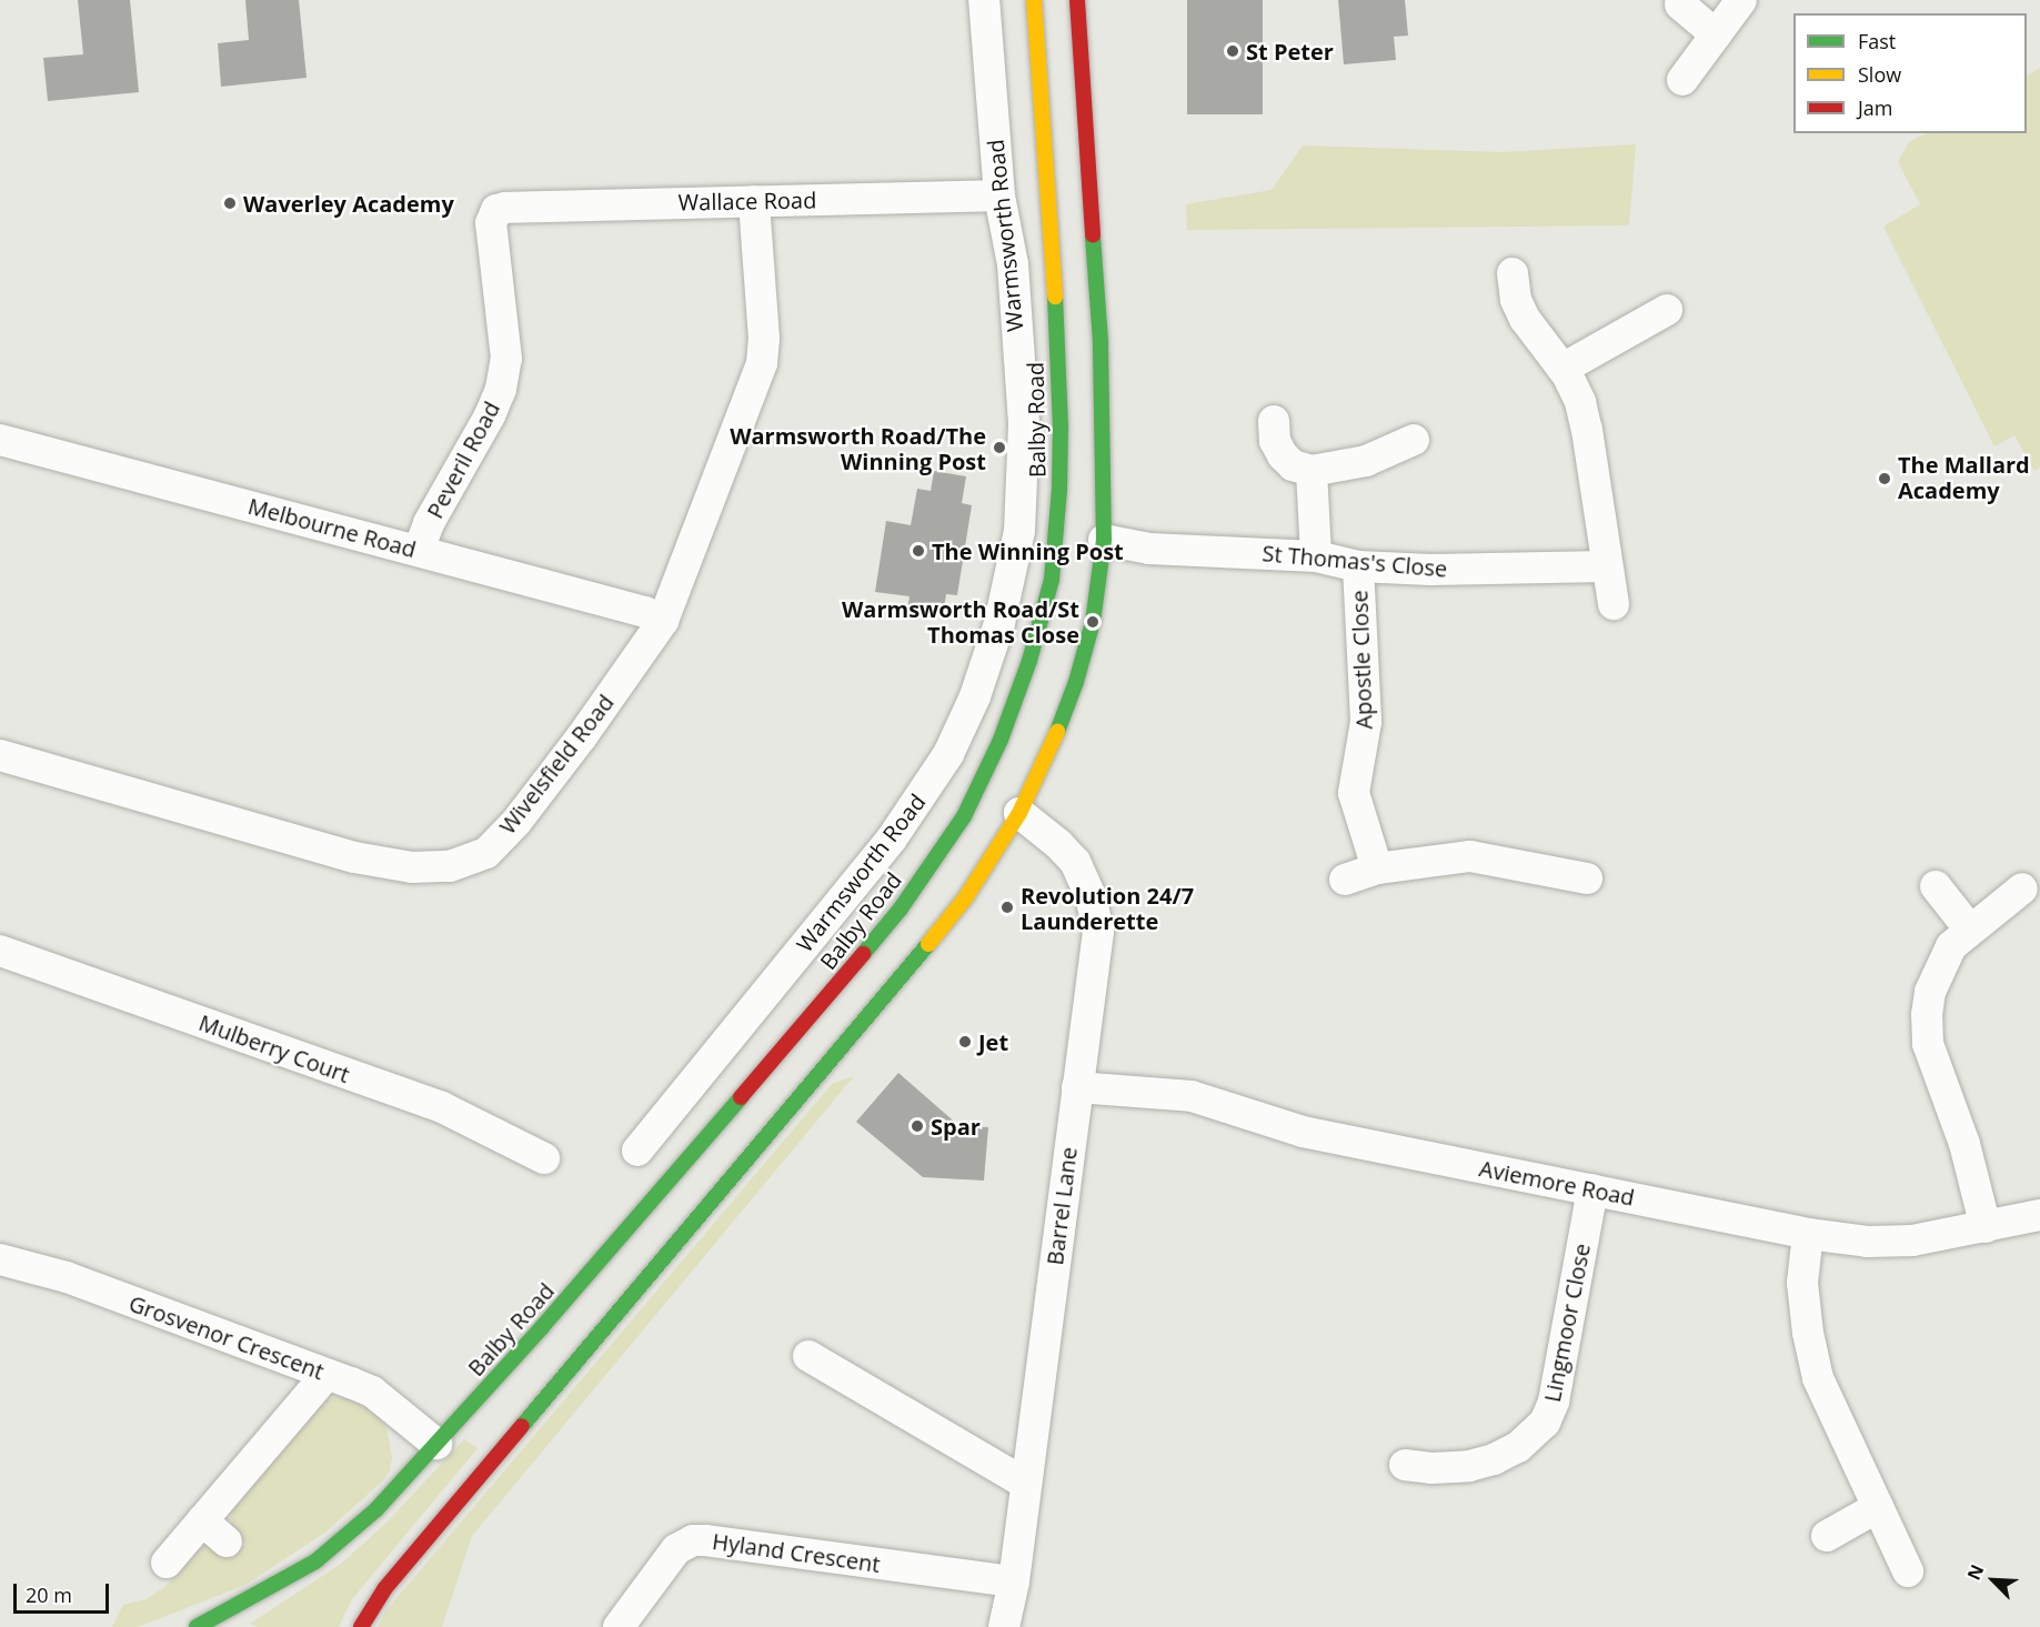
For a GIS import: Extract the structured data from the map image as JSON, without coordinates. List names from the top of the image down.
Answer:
{
  "streets": {
    "main road": ["Balby Road"],
    "street": [
      "Wallace Road",
      "Warmsworth Road",
      "Peveril Road",
      "Melbourne Road",
      "St Thomas's Close",
      "Apostle Close",
      "Wivelsfield Road",
      "Mulberry Court",
      "Aviemore Road",
      "Barrel Lane",
      "Lingmoor Close",
      "Grosvenor Crescent",
      "Hyland Crescent"
    ]
  },
  "crossings": [
    ["Wallace Road", "Warmsworth Road"],
    ["Wallace Road", "Peveril Road"],
    ["Wallace Road", "Wivelsfield Road"],
    ["Balby Road", "Grosvenor Crescent"],
    ["Peveril Road", "Melbourne Road"],
    ["Melbourne Road", "Wivelsfield Road"],
    ["St Thomas's Close", "Apostle Close"],
    ["Aviemore Road", "Barrel Lane"],
    ["Aviemore Road", "Lingmoor Close"],
    ["Barrel Lane", "Hyland Crescent"]
  ],
  "places": [
    "St Peter",
    "Waverley Academy",
    "Warmsworth Road/The Winning Post",
    "The Mallard Academy",
    "The Winning Post",
    "Warmsworth Road/St Thomas Close",
    "Revolution 24/7 Launderette",
    "Jet",
    "Spar"
  ],
  "legend": ["Fast", "Slow", "Jam"],
  "scale_bar": "20 m",
  "north": "top left"
}
